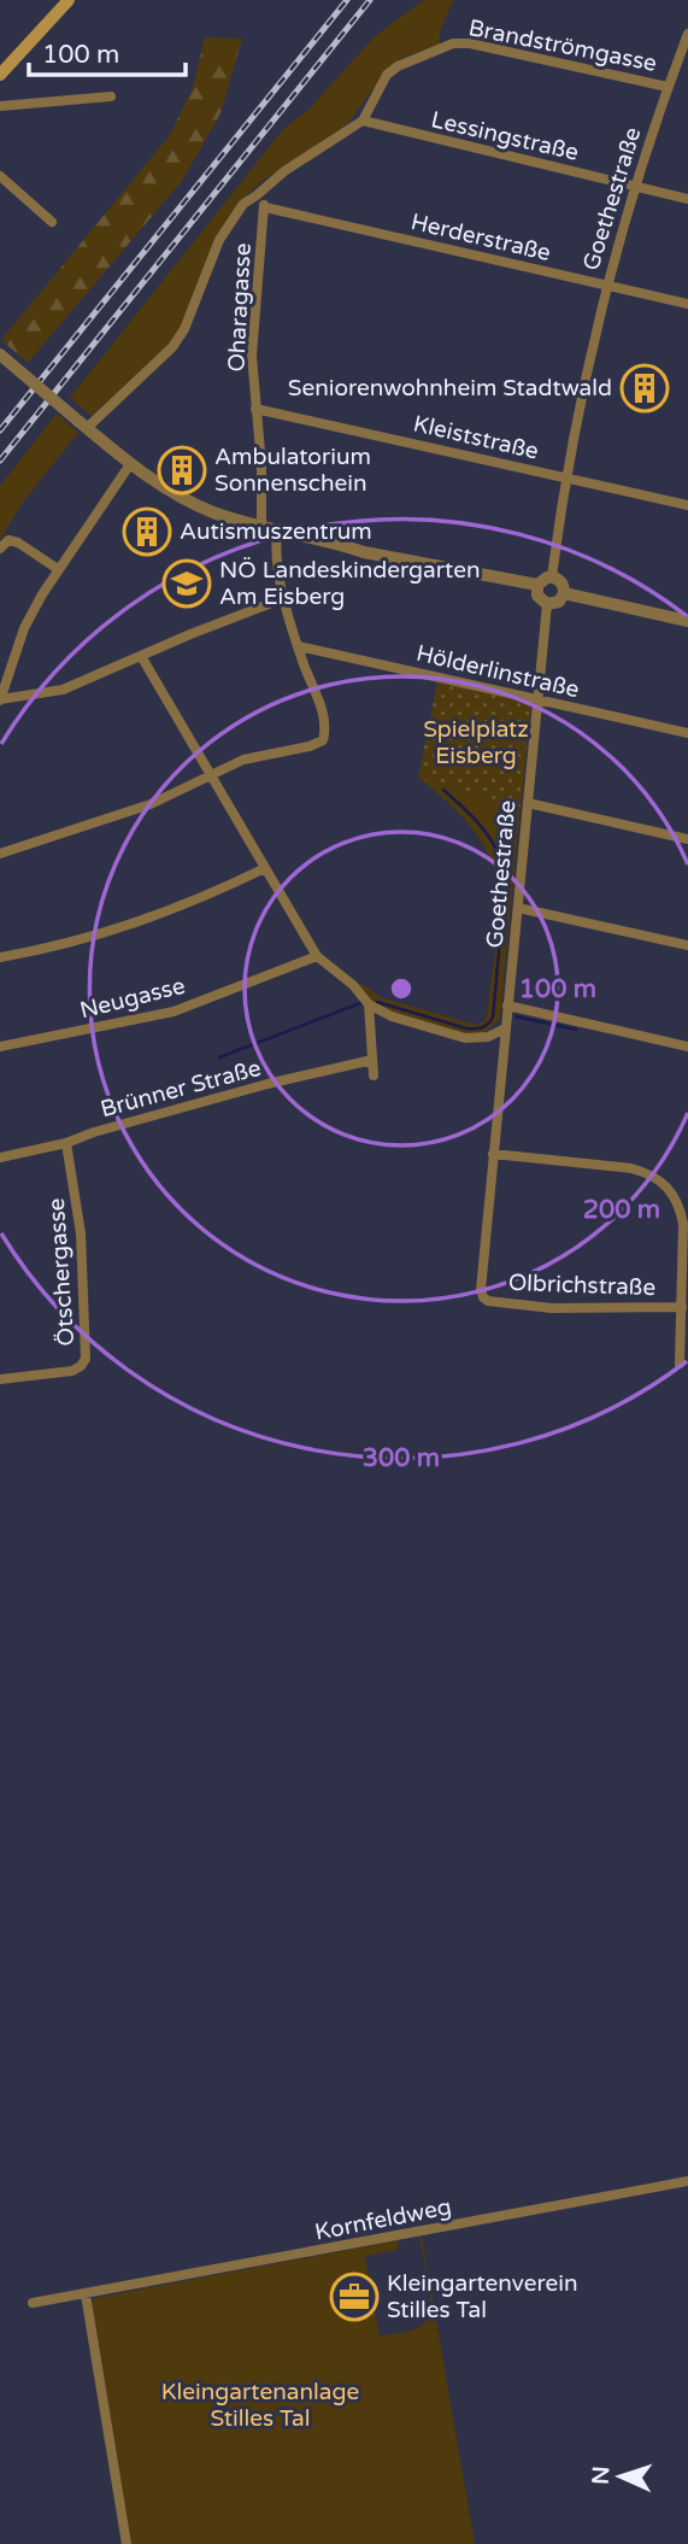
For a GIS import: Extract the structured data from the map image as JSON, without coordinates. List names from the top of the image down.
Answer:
{
  "streets": {
    "street": [
      "Brandströmgasse",
      "Lessingstraße",
      "Goethestraße",
      "Herderstraße",
      "Oharagasse",
      "Kleiststraße",
      "Hölderlinstraße",
      "Neugasse",
      "Brünner Straße",
      "Ötschergasse",
      "Olbrichstraße",
      "Kornfeldweg"
    ]
  },
  "crossings": [
    ["Brandströmgasse", "Lessingstraße"],
    ["Brandströmgasse", "Goethestraße"],
    ["Lessingstraße", "Goethestraße"],
    ["Goethestraße", "Herderstraße"],
    ["Goethestraße", "Kleiststraße"],
    ["Goethestraße", "Hölderlinstraße"],
    ["Goethestraße", "Olbrichstraße"],
    ["Herderstraße", "Oharagasse"],
    ["Oharagasse", "Kleiststraße"],
    ["Brünner Straße", "Ötschergasse"]
  ],
  "parks": ["Spielplatz Eisberg", "Kleingartenanlage Stilles Tal"],
  "places": {
    "building": ["Seniorenwohnheim Stadtwald", "Ambulatorium Sonnenschein", "Autismuszentrum"],
    "school or university": ["NÖ Landeskindergarten Am Eisberg"],
    "office": ["Kleingartenverein Stilles Tal"]
  },
  "scale_bar": "100 m",
  "north": "left",
  "rings": ["100 m", "200 m", "300 m"]
}
